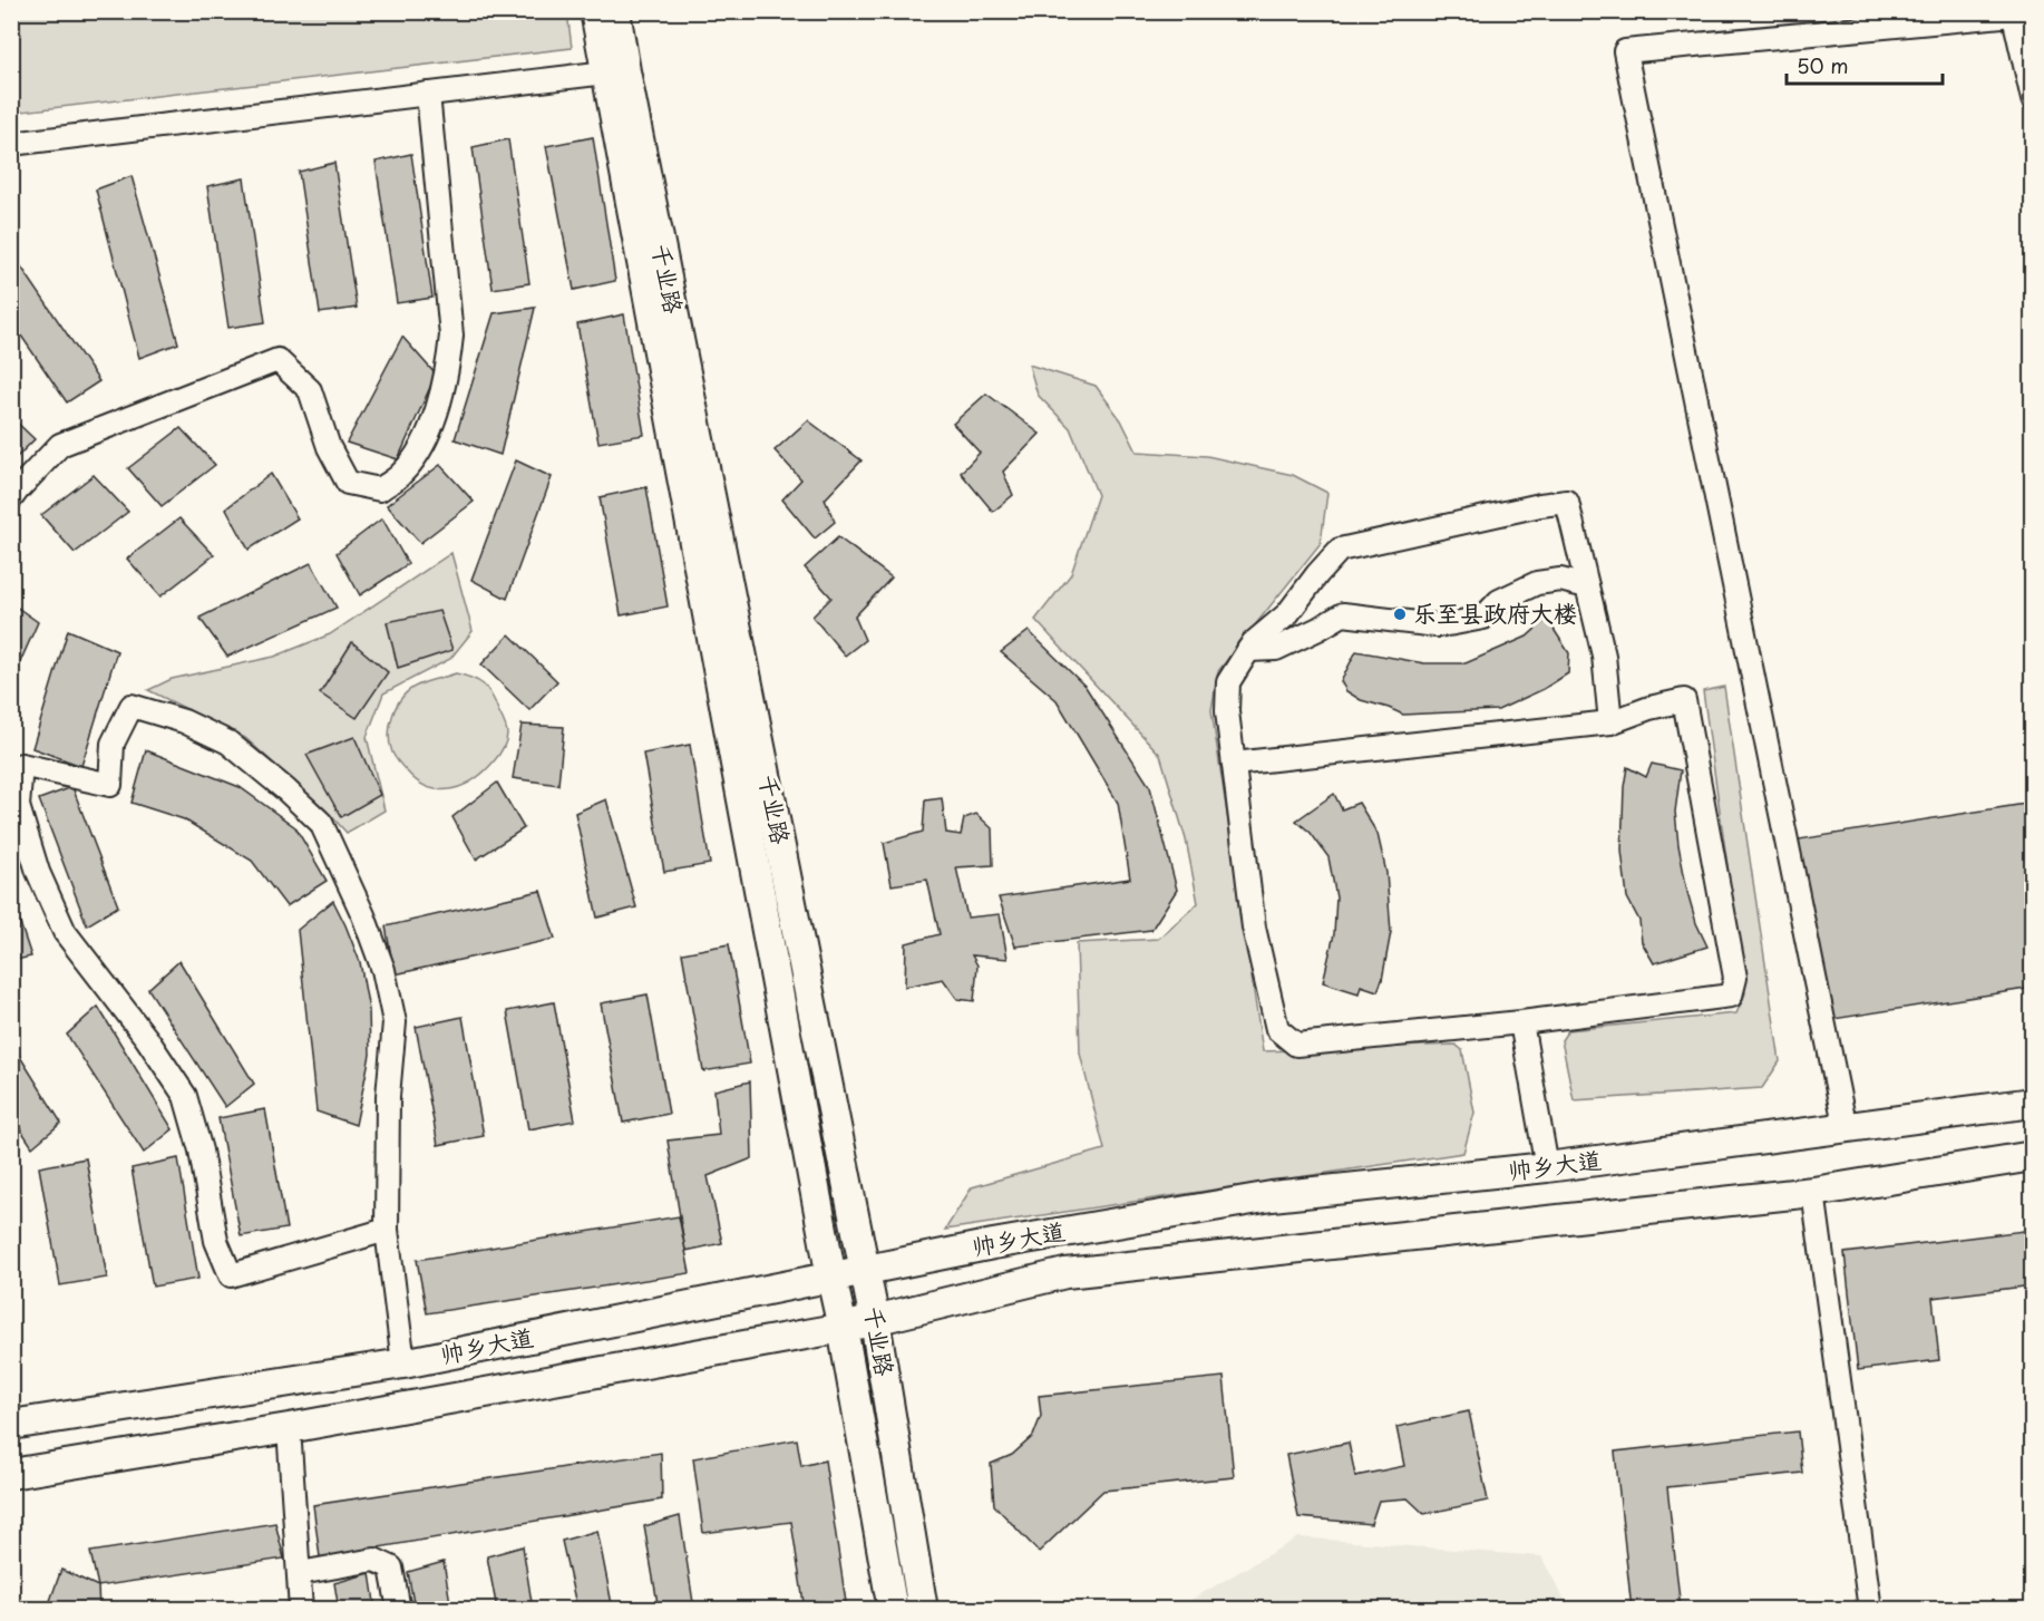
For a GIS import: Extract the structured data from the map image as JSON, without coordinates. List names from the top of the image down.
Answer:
{
  "streets": {
    "main road": ["千业路", "帅乡大道"]
  },
  "crossings": [
    ["千业路", "帅乡大道"]
  ],
  "places": ["乐至县政府大楼"],
  "scale_bar": "50 m"
}
